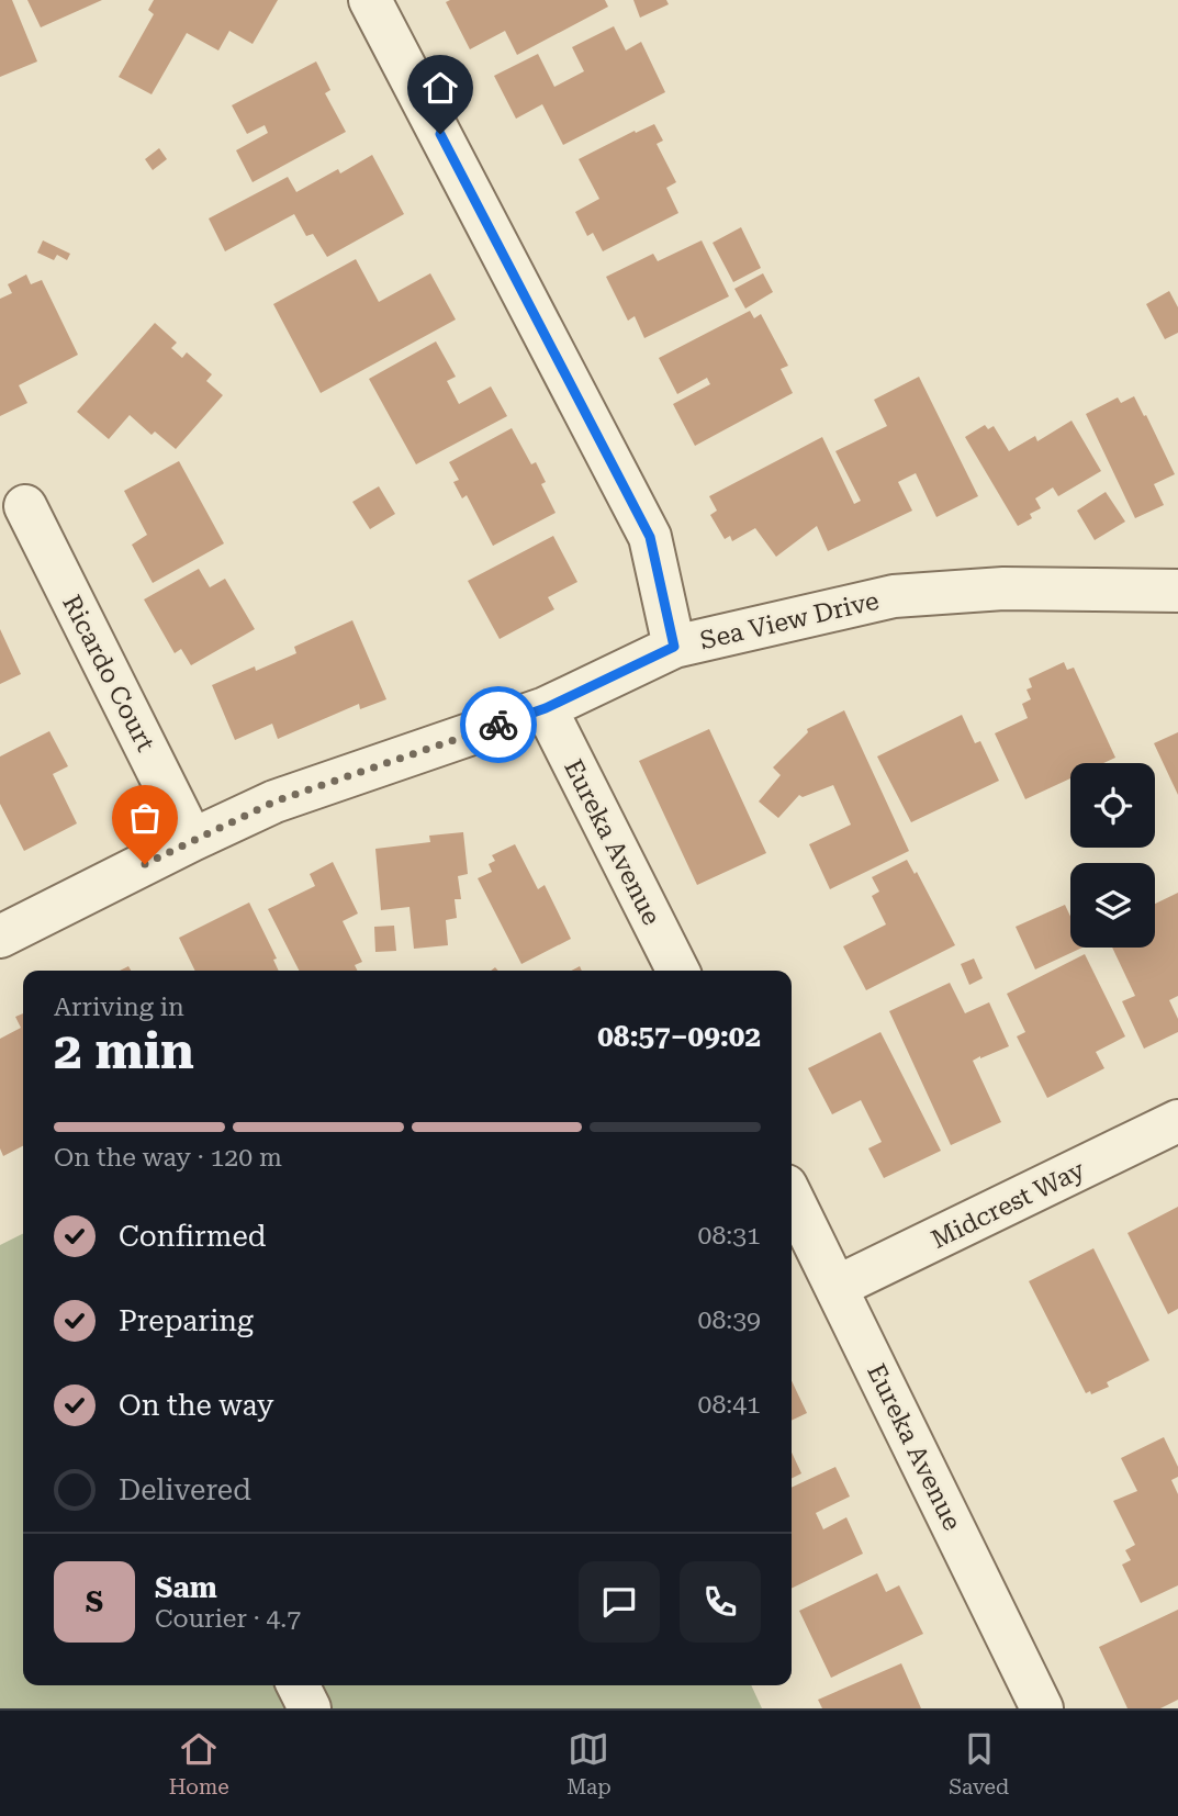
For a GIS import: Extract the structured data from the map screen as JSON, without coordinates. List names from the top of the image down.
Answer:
{
  "streets": {
    "street": [
      "Sea View Drive",
      "Ricardo Court",
      "Eureka Avenue",
      "Midcrest Way"
    ]
  },
  "crossings": [
    ["Sea View Drive", "Ricardo Court"],
    ["Sea View Drive", "Eureka Avenue"],
    ["Eureka Avenue", "Midcrest Way"]
  ],
  "page": {
    "heading": ["2 min", "Arriving in", "08:57–09:02"],
    "panel": ["Sam", "Courier · 4.7"],
    "bar": "On the way · 120 m",
    "list": [
      ["Confirmed", "08:31"],
      ["Preparing", "08:39"],
      ["On the way", "08:41"],
      "Delivered"
    ],
    "round": "S",
    "tabs": ["Home", "Map", "Saved"]
  }
}
